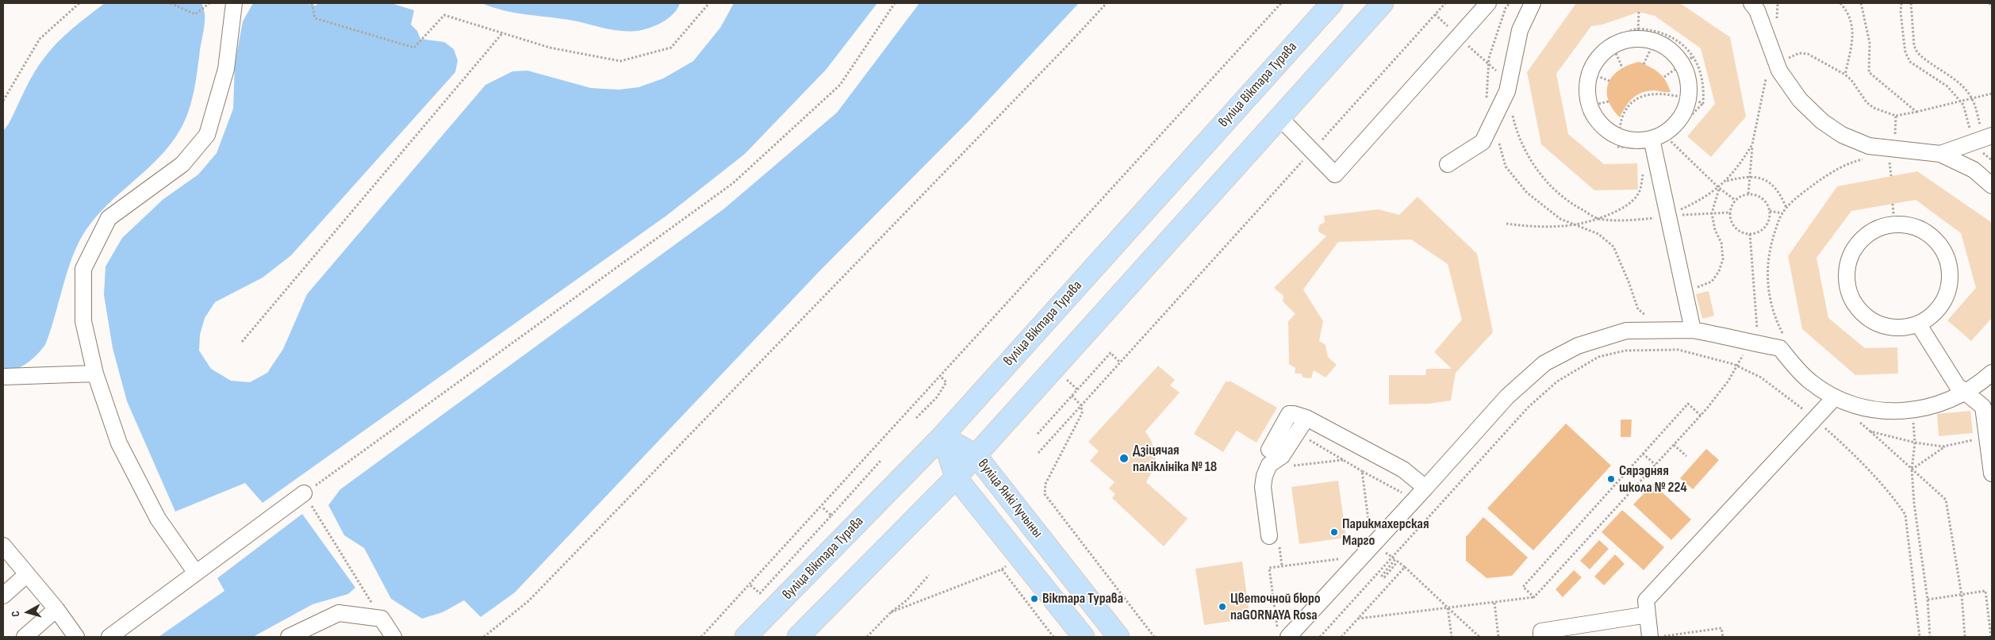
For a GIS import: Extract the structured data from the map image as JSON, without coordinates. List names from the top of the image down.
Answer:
{
  "streets": {
    "main road": ["вуліца Віктара Турава", "вуліца Янкі Лучыны"]
  },
  "crossings": [
    ["вуліца Віктара Турава", "вуліца Янкі Лучыны"]
  ],
  "places": [
    "Дзіцячая паліклініка № 18",
    "Сярэдняя школа № 224",
    "Парикмахерская Марго",
    "Віктара Турава",
    "Цветочной бюро naGORNAYA Rosa"
  ],
  "north": "left"
}
